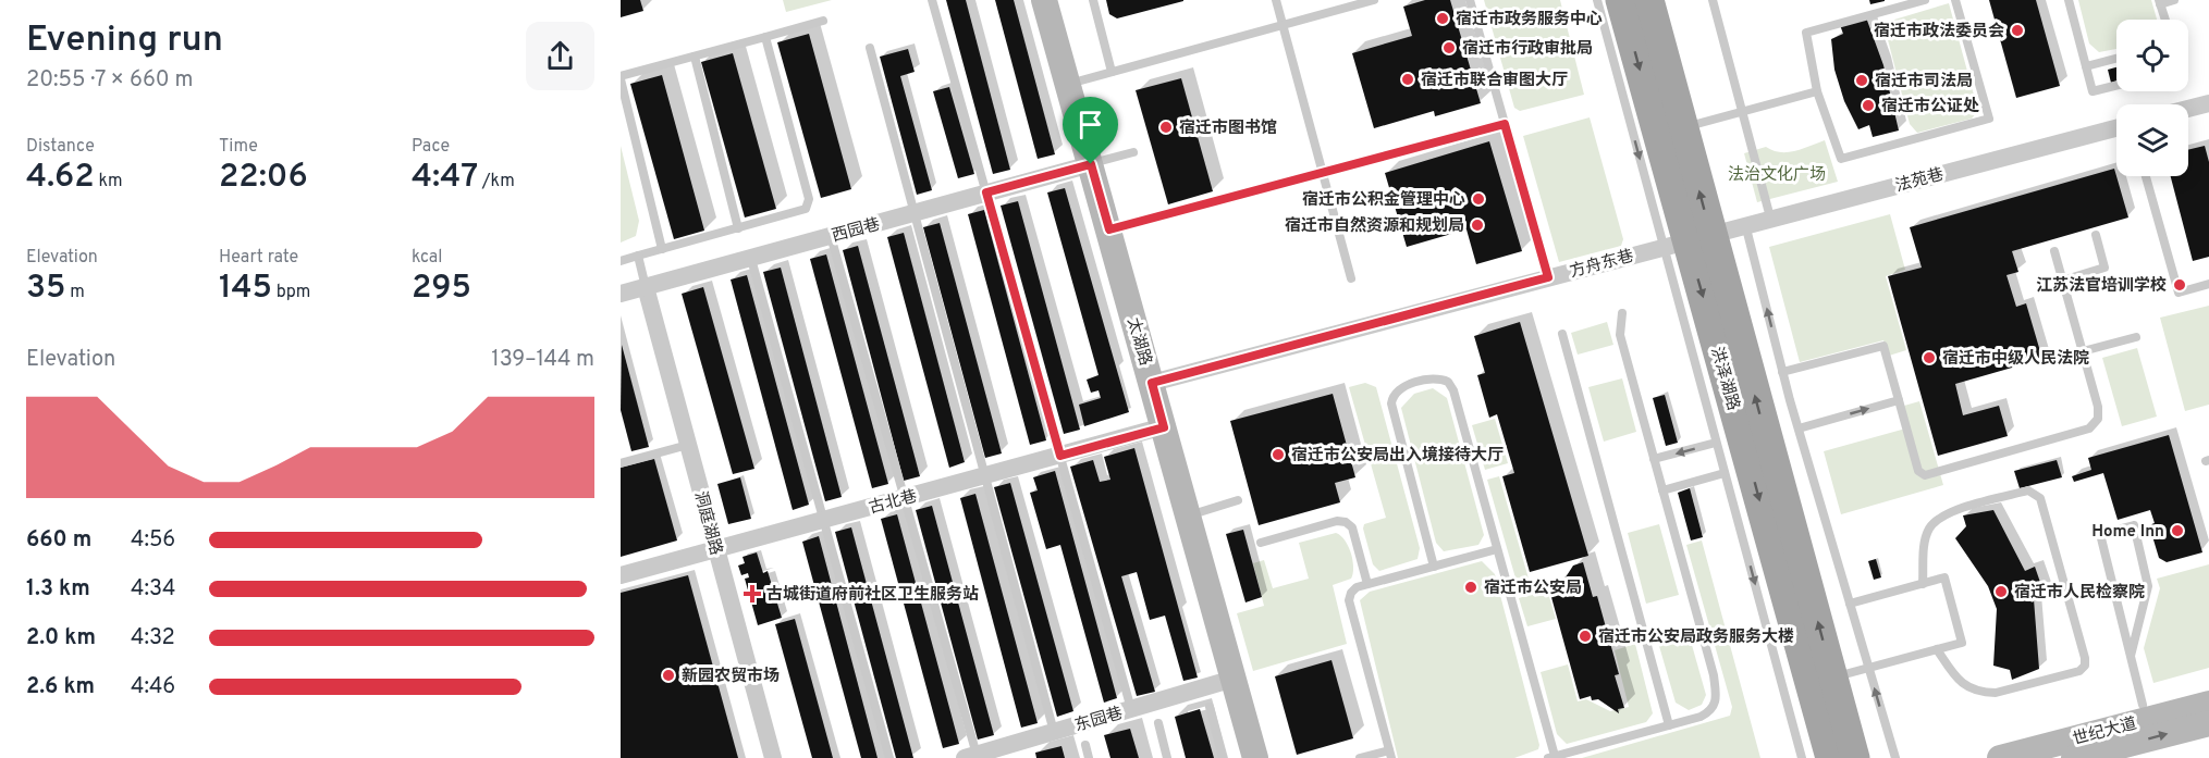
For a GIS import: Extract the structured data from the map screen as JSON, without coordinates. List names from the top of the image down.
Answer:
{
  "streets": {
    "main road": ["洪泽湖路"],
    "street": [
      "法苑巷",
      "西园巷",
      "方舟东巷",
      "太湖路",
      "古北巷",
      "洞庭湖路",
      "东园巷",
      "世纪大道"
    ]
  },
  "crossings": [
    ["法苑巷", "方舟东巷"],
    ["法苑巷", "洪泽湖路"],
    ["西园巷", "太湖路"],
    ["西园巷", "洞庭湖路"],
    ["方舟东巷", "太湖路"],
    ["方舟东巷", "洪泽湖路"],
    ["太湖路", "古北巷"],
    ["太湖路", "东园巷"],
    ["古北巷", "洞庭湖路"]
  ],
  "parks": ["法治文化广场"],
  "places": {
    "other": [
      "宿迁市政务服务中心",
      "宿迁市政法委员会",
      "宿迁市行政审批局",
      "宿迁市联合审图大厅",
      "宿迁市司法局",
      "宿迁市公证处",
      "宿迁市图书馆",
      "宿迁市公积金管理中心",
      "宿迁市自然资源和规划局",
      "江苏法官培训学校",
      "宿迁市中级人民法院",
      "宿迁市公安局出入境接待大厅",
      "Home Inn",
      "宿迁市公安局",
      "宿迁市人民检察院",
      "宿迁市公安局政务服务大楼",
      "新园农贸市场"
    ],
    "health": ["古城街道府前社区卫生服务站"]
  },
  "page": {
    "heading": ["Evening run", "20:55 · 7 × 660 m"],
    "stats": [
      ["Distance", "4.62 km"],
      ["Time", "22:06"],
      ["Pace", "4:47 /km"],
      ["Elevation", "35 m"],
      ["Heart rate", "145 bpm"],
      ["kcal", "295"]
    ],
    "chart": ["Elevation", "139–144 m"],
    "list": [
      {
        "name": "660 m",
        "note": "4:56"
      },
      {
        "name": "1.3 km",
        "note": "4:34"
      },
      {
        "name": "2.0 km",
        "note": "4:32"
      },
      {
        "name": "2.6 km",
        "note": "4:46"
      }
    ]
  }
}
